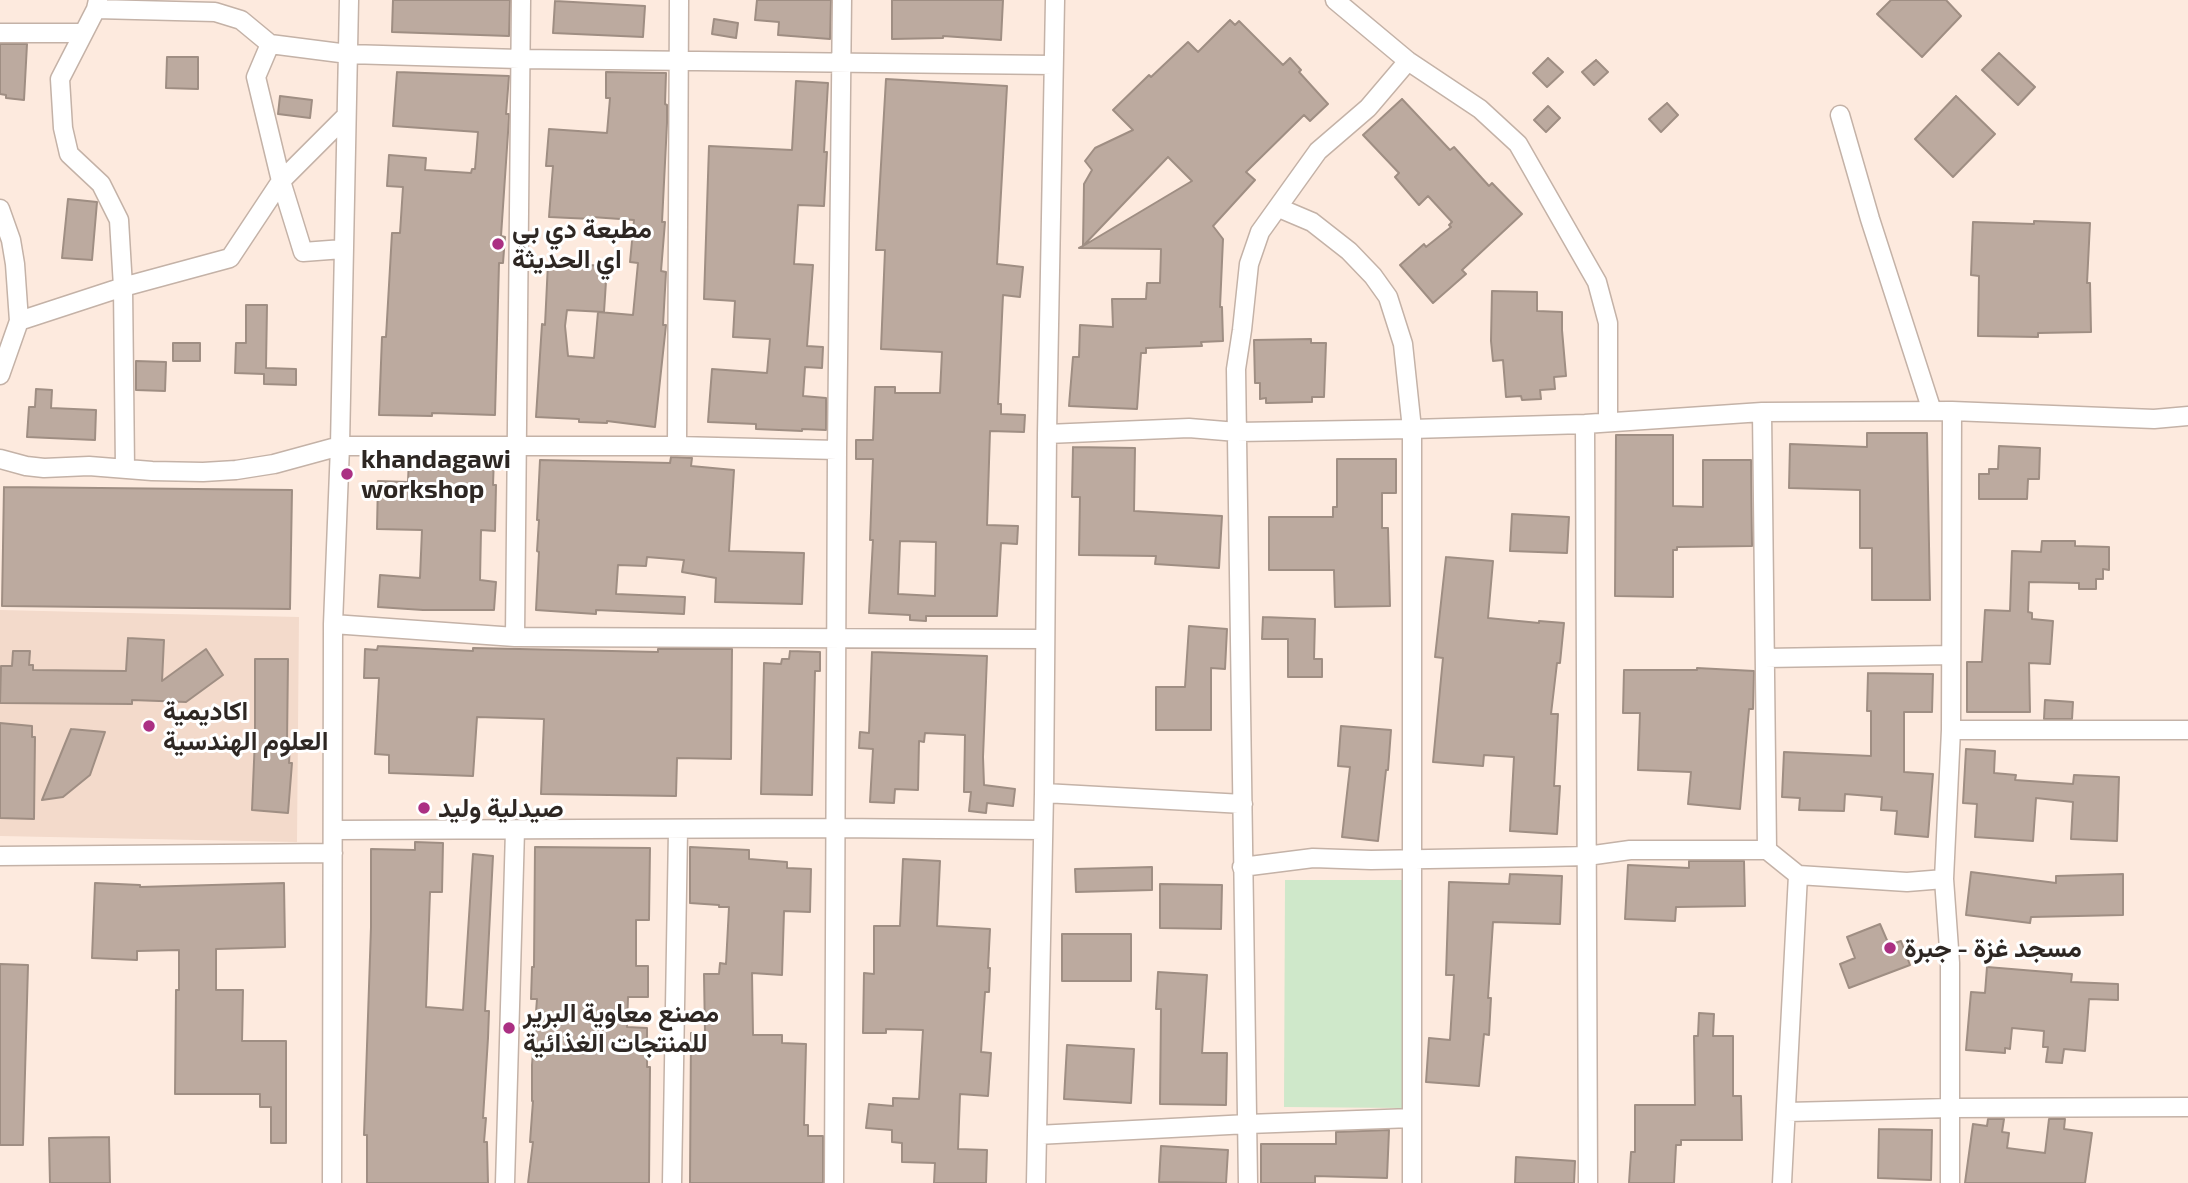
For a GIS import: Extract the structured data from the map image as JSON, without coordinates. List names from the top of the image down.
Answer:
{
  "places": [
    "مطبعة دي بي اي الحديثة",
    "khandagawi workshop",
    "اكاديمية العلوم الهندسية",
    "صيدلية وليد",
    "مسجد غزة - جبرة",
    "مصنع معاوية البرير للمنتجات الغذائية"
  ]
}
